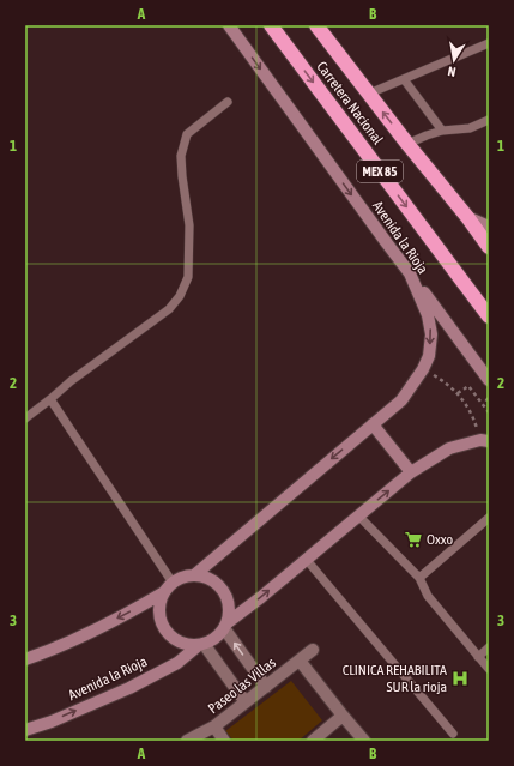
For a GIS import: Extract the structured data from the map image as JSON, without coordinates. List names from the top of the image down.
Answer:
{
  "streets": {
    "highway": ["Carretera Nacional", "MEX 85"],
    "street": ["Avenida la Rioja", "Paseo las Villas"]
  },
  "places": {
    "supermarket": ["Oxxo"],
    "hospital": ["CLINICA REHABILITA SUR la rioja"]
  },
  "north": "bottom",
  "grid": {
    "columns": ["A", "B"],
    "rows": ["1", "2", "3"]
  }
}
